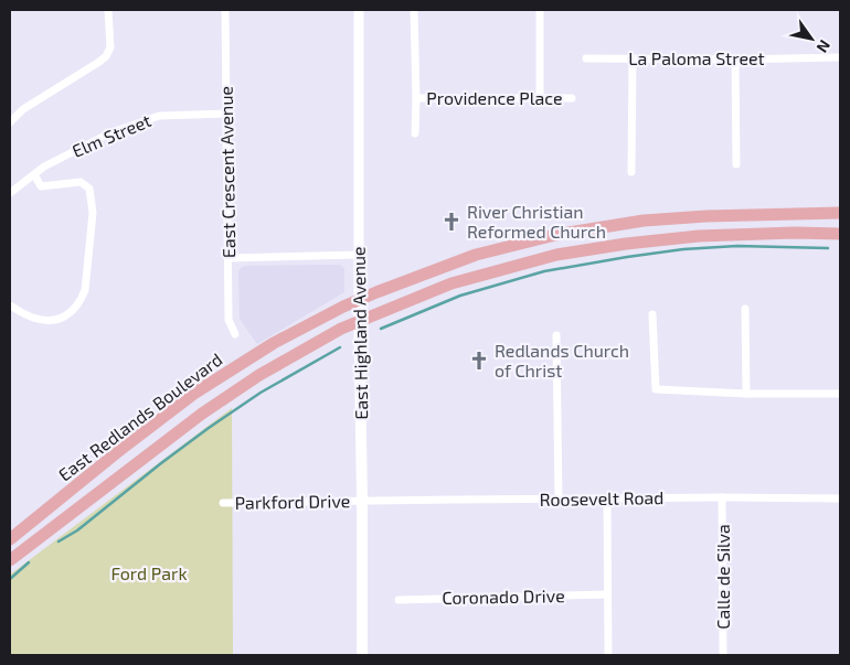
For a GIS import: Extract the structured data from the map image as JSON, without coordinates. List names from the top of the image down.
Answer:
{
  "streets": {
    "main road": ["East Highland Avenue", "East Redlands Boulevard"],
    "street": [
      "La Paloma Street",
      "Providence Place",
      "Elm Street",
      "East Crescent Avenue",
      "Roosevelt Road",
      "Parkford Drive",
      "Calle de Silva",
      "Coronado Drive"
    ]
  },
  "crossings": [
    ["Elm Street", "East Crescent Avenue"],
    ["East Highland Avenue", "East Redlands Boulevard"],
    ["East Highland Avenue", "Roosevelt Road"],
    ["East Highland Avenue", "Parkford Drive"],
    ["Roosevelt Road", "Parkford Drive"],
    ["Roosevelt Road", "Calle de Silva"]
  ],
  "parks": ["Ford Park"],
  "places": {
    "church": ["River Christian Reformed Church", "Redlands Church of Christ"]
  },
  "north": "bottom right"
}
